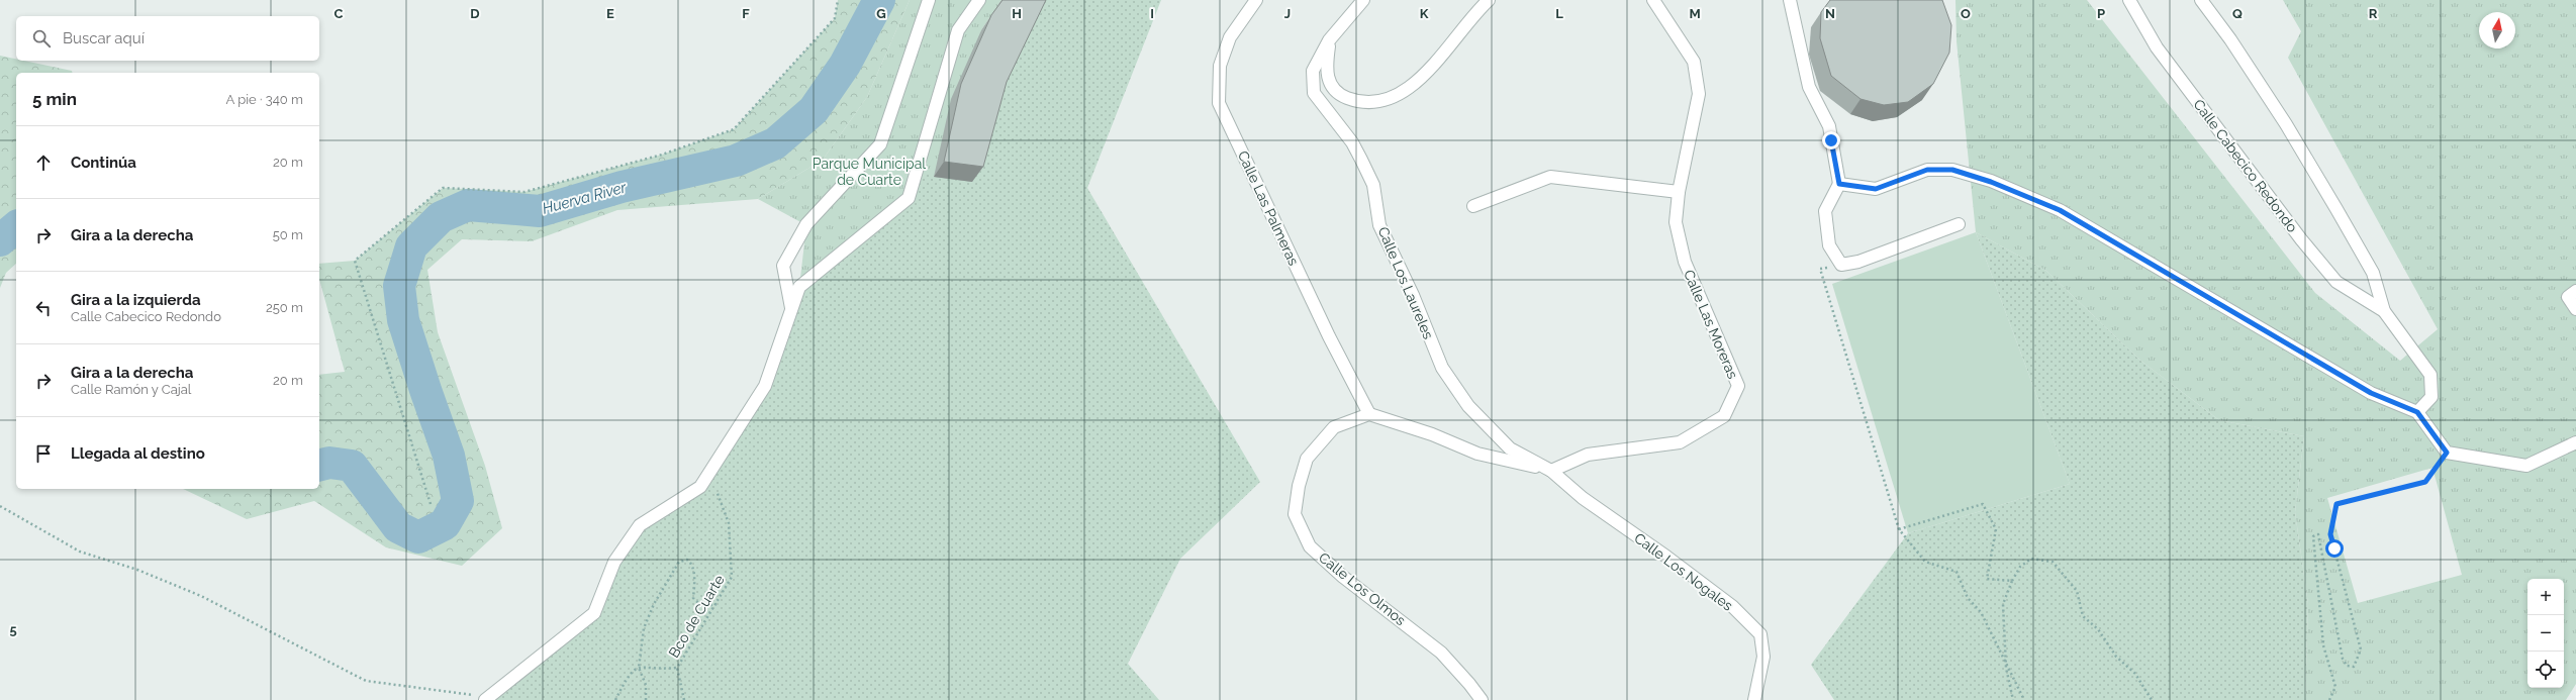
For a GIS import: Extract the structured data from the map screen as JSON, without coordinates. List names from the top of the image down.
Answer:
{
  "streets": {
    "street": [
      "Calle Cabecico Redondo",
      "Calle Las Palmeras",
      "Calle Los Laureles",
      "Calle Las Moreras",
      "Calle Los Nogales",
      "Calle Los Olmos"
    ],
    "path": ["Bco de Cuarte"]
  },
  "crossings": [
    ["Calle Las Palmeras", "Calle Los Olmos"],
    ["Calle Los Laureles", "Calle Las Moreras"],
    ["Calle Los Laureles", "Calle Los Nogales"],
    ["Calle Las Moreras", "Calle Los Nogales"]
  ],
  "water": ["Huerva River"],
  "parks": ["Parque Municipal de Cuarte"],
  "north": "top",
  "page": {
    "search": "Buscar aquí",
    "heading": ["5 min", "A pie · 340 m"],
    "list": [
      ["Continúa", "20 m"],
      ["Gira a la derecha", "50 m"],
      ["Gira a la izquierda", "Calle Cabecico Redondo", "250 m"],
      ["Gira a la derecha", "Calle Ramón y Cajal", "20 m"],
      "Llegada al destino"
    ],
    "map_buttons": ["+", "−"]
  },
  "grid": {
    "columns": [
      "C",
      "D",
      "E",
      "F",
      "G",
      "H",
      "I",
      "J",
      "K",
      "L",
      "M",
      "N",
      "O",
      "P",
      "Q",
      "R"
    ],
    "rows": ["5"]
  }
}
